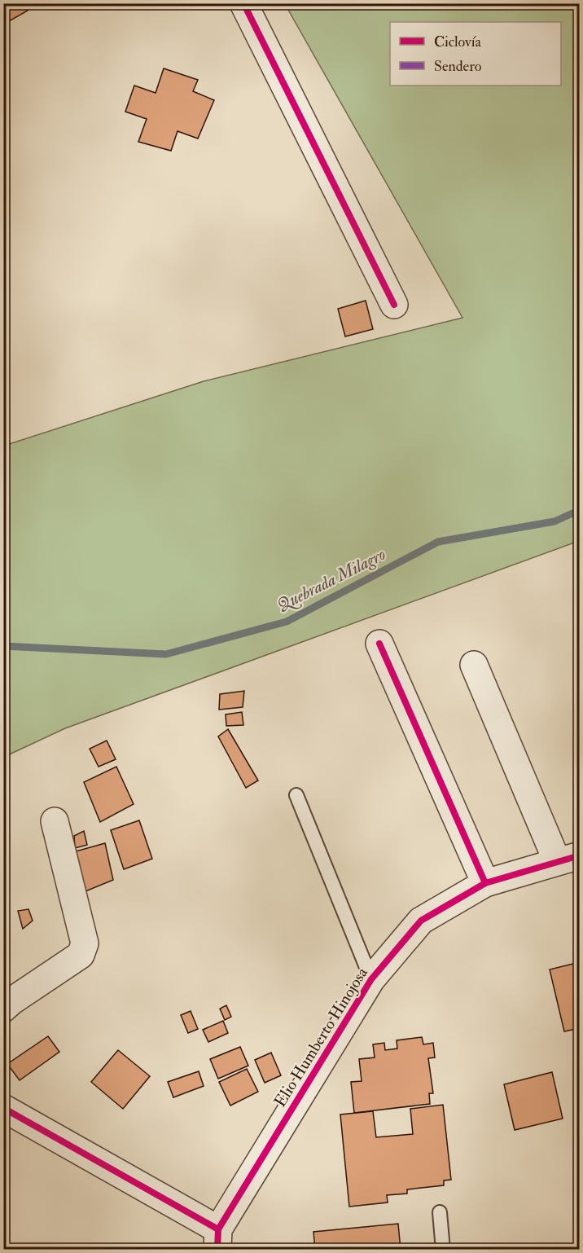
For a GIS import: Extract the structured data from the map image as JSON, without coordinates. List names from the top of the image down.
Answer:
{
  "streets": {
    "street": ["Elio Humberto Hinojosa"]
  },
  "water": ["Quebrada Milagro"],
  "legend": ["Ciclovía", "Sendero"]
}
